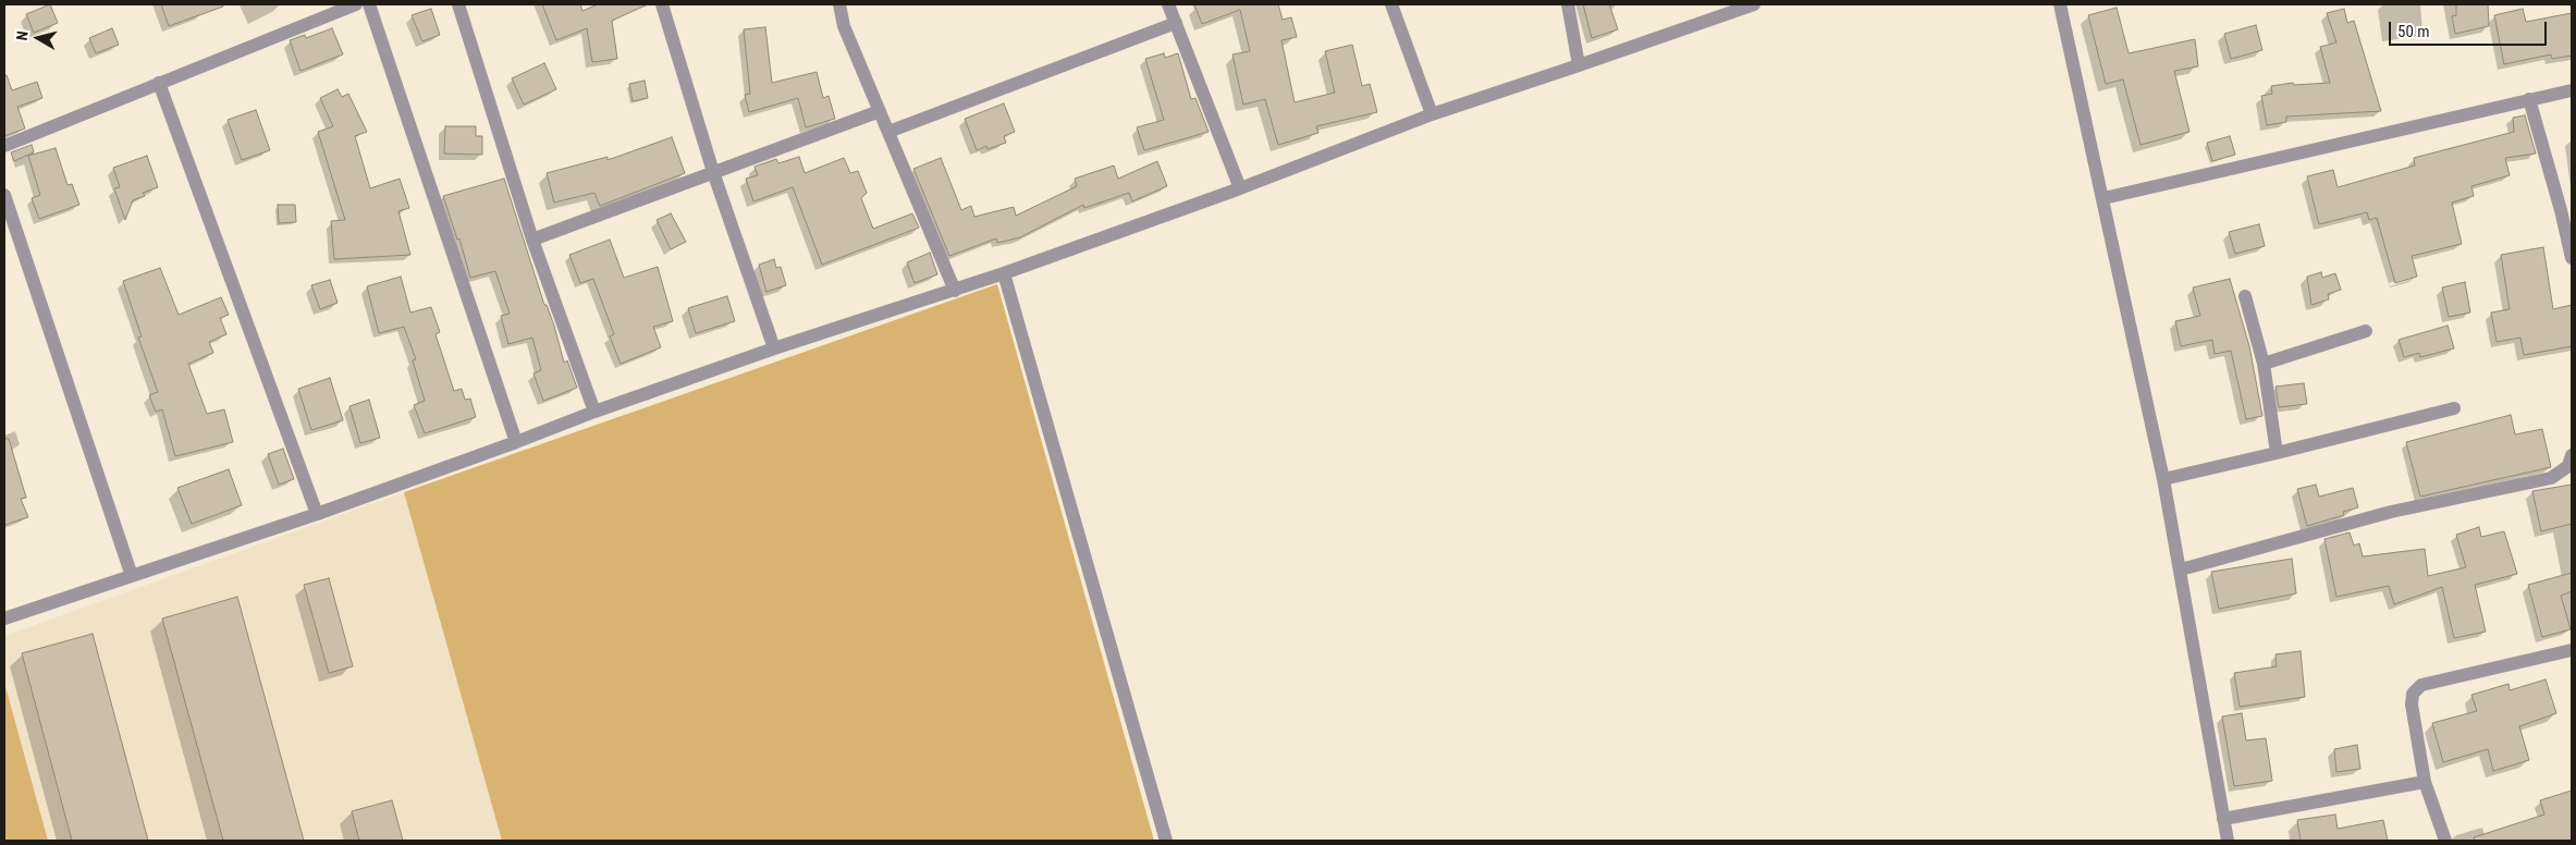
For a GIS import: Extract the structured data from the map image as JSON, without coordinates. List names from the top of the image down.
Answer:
{
  "scale_bar": "50 m",
  "north": "left"
}
